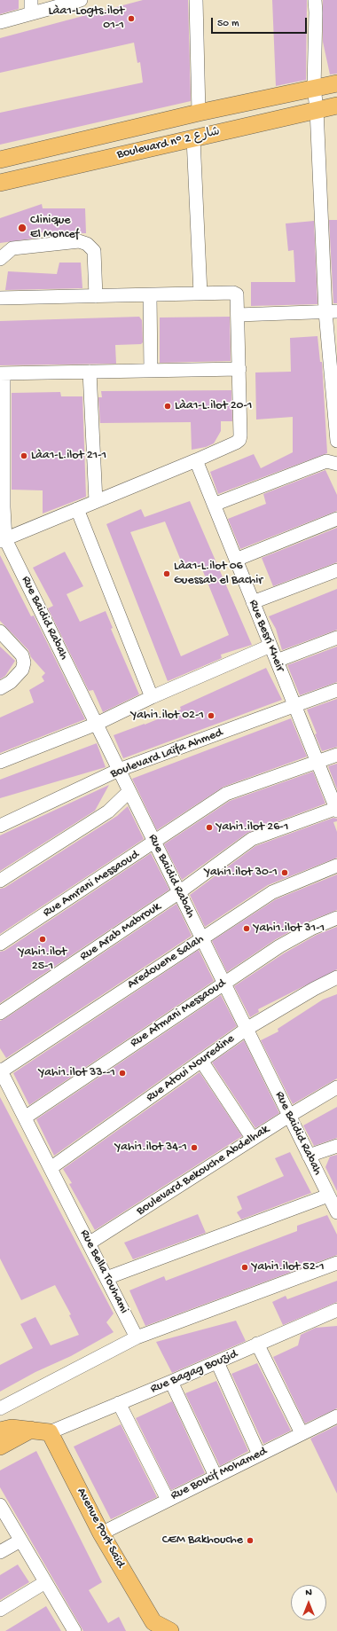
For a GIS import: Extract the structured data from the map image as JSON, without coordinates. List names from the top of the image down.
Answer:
{
  "streets": {
    "main road": ["Boulevard n° شارع 2", "Avenue Port Saïd"],
    "street": [
      "Rue Baidid Rabah",
      "Rue Besri Kheir",
      "Boulevard Laïfa Ahmed",
      "Rue Amrani Messaoud",
      "Rue Arab Mabrouk",
      "Aredouene Salah",
      "Rue Atmani Messaoud",
      "Rue Atoui Nouredine",
      "Boulevard Bekouche Abdelhak",
      "Rue Bella Touhami",
      "Rue Bagag Bouzid",
      "Rue Boucif Mohamed"
    ]
  },
  "crossings": [
    ["Rue Baidid Rabah", "Boulevard Laïfa Ahmed"],
    ["Rue Baidid Rabah", "Rue Amrani Messaoud"],
    ["Rue Baidid Rabah", "Rue Arab Mabrouk"],
    ["Rue Baidid Rabah", "Aredouene Salah"],
    ["Rue Baidid Rabah", "Rue Atmani Messaoud"],
    ["Rue Baidid Rabah", "Rue Atoui Nouredine"],
    ["Rue Baidid Rabah", "Boulevard Bekouche Abdelhak"],
    ["Rue Besri Kheir", "Boulevard Laïfa Ahmed"],
    ["Rue Besri Kheir", "Rue Amrani Messaoud"],
    ["Rue Besri Kheir", "Rue Arab Mabrouk"],
    ["Aredouene Salah", "Rue Bella Touhami"],
    ["Rue Atmani Messaoud", "Rue Bella Touhami"],
    ["Rue Atoui Nouredine", "Rue Bella Touhami"],
    ["Boulevard Bekouche Abdelhak", "Rue Bella Touhami"],
    ["Rue Bagag Bouzid", "Avenue Port Saïd"],
    ["Rue Boucif Mohamed", "Avenue Port Saïd"]
  ],
  "places": [
    "Làa1-Logts.ilot 01-1",
    "Clinique El Moncef",
    "Làa1-L.ilot 20-1",
    "Làa1-L.ilot 21-1",
    "Làa1-L.ilot 06 Guessab el Bachir",
    "Yahi1.ilot 02-1",
    "Yahi1.ilot 26-1",
    "Yahi1.ilot 30-1",
    "Yahi1.ilot 31-1",
    "Yahi1.ilot 25-1",
    "Yahi1.ilot 33--1",
    "Yahi1.ilot 34-1",
    "Yahi1.ilot 52-1",
    "CEM Bakhouche"
  ],
  "scale_bar": "50 m",
  "north": "top"
}
